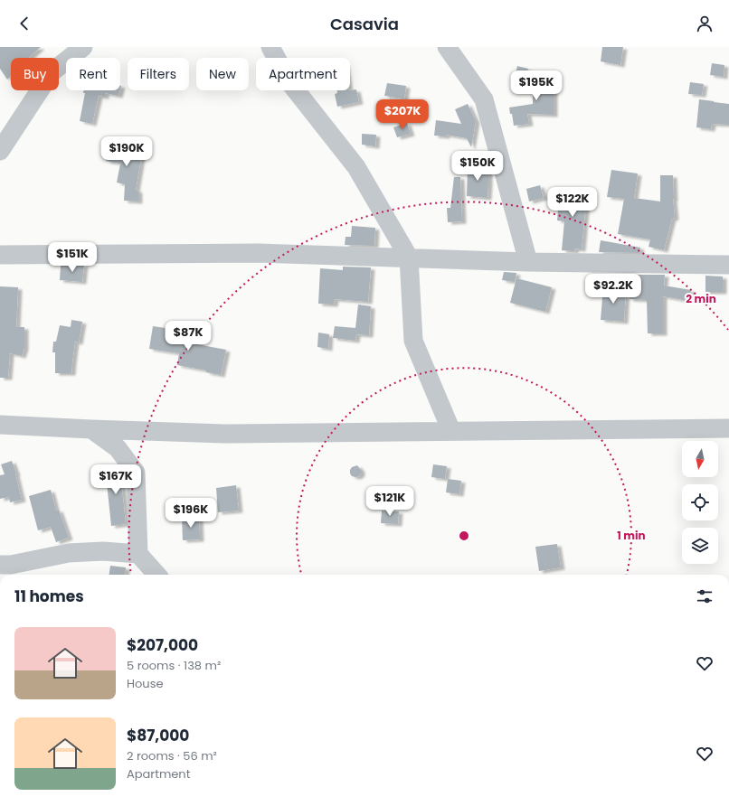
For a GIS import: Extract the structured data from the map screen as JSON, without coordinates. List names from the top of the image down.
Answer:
{
  "north": "bottom",
  "page": {
    "header": "Casavia",
    "chip": [
      "Buy",
      "Rent",
      "Filters",
      "New",
      "Apartment"
    ],
    "price": [
      "$195K",
      "$207K",
      "$190K",
      "$150K",
      "$122K",
      "$151K",
      "$92.2K",
      "$87K",
      "$167K",
      "$121K",
      "$196K"
    ],
    "heading": "11 homes",
    "list": [
      {
        "name": "$207,000",
        "note": "5 rooms · 138 m² · House"
      },
      {
        "name": "$87,000",
        "note": "2 rooms · 56 m² · Apartment"
      }
    ]
  },
  "rings": ["2 min", "1 min"]
}
